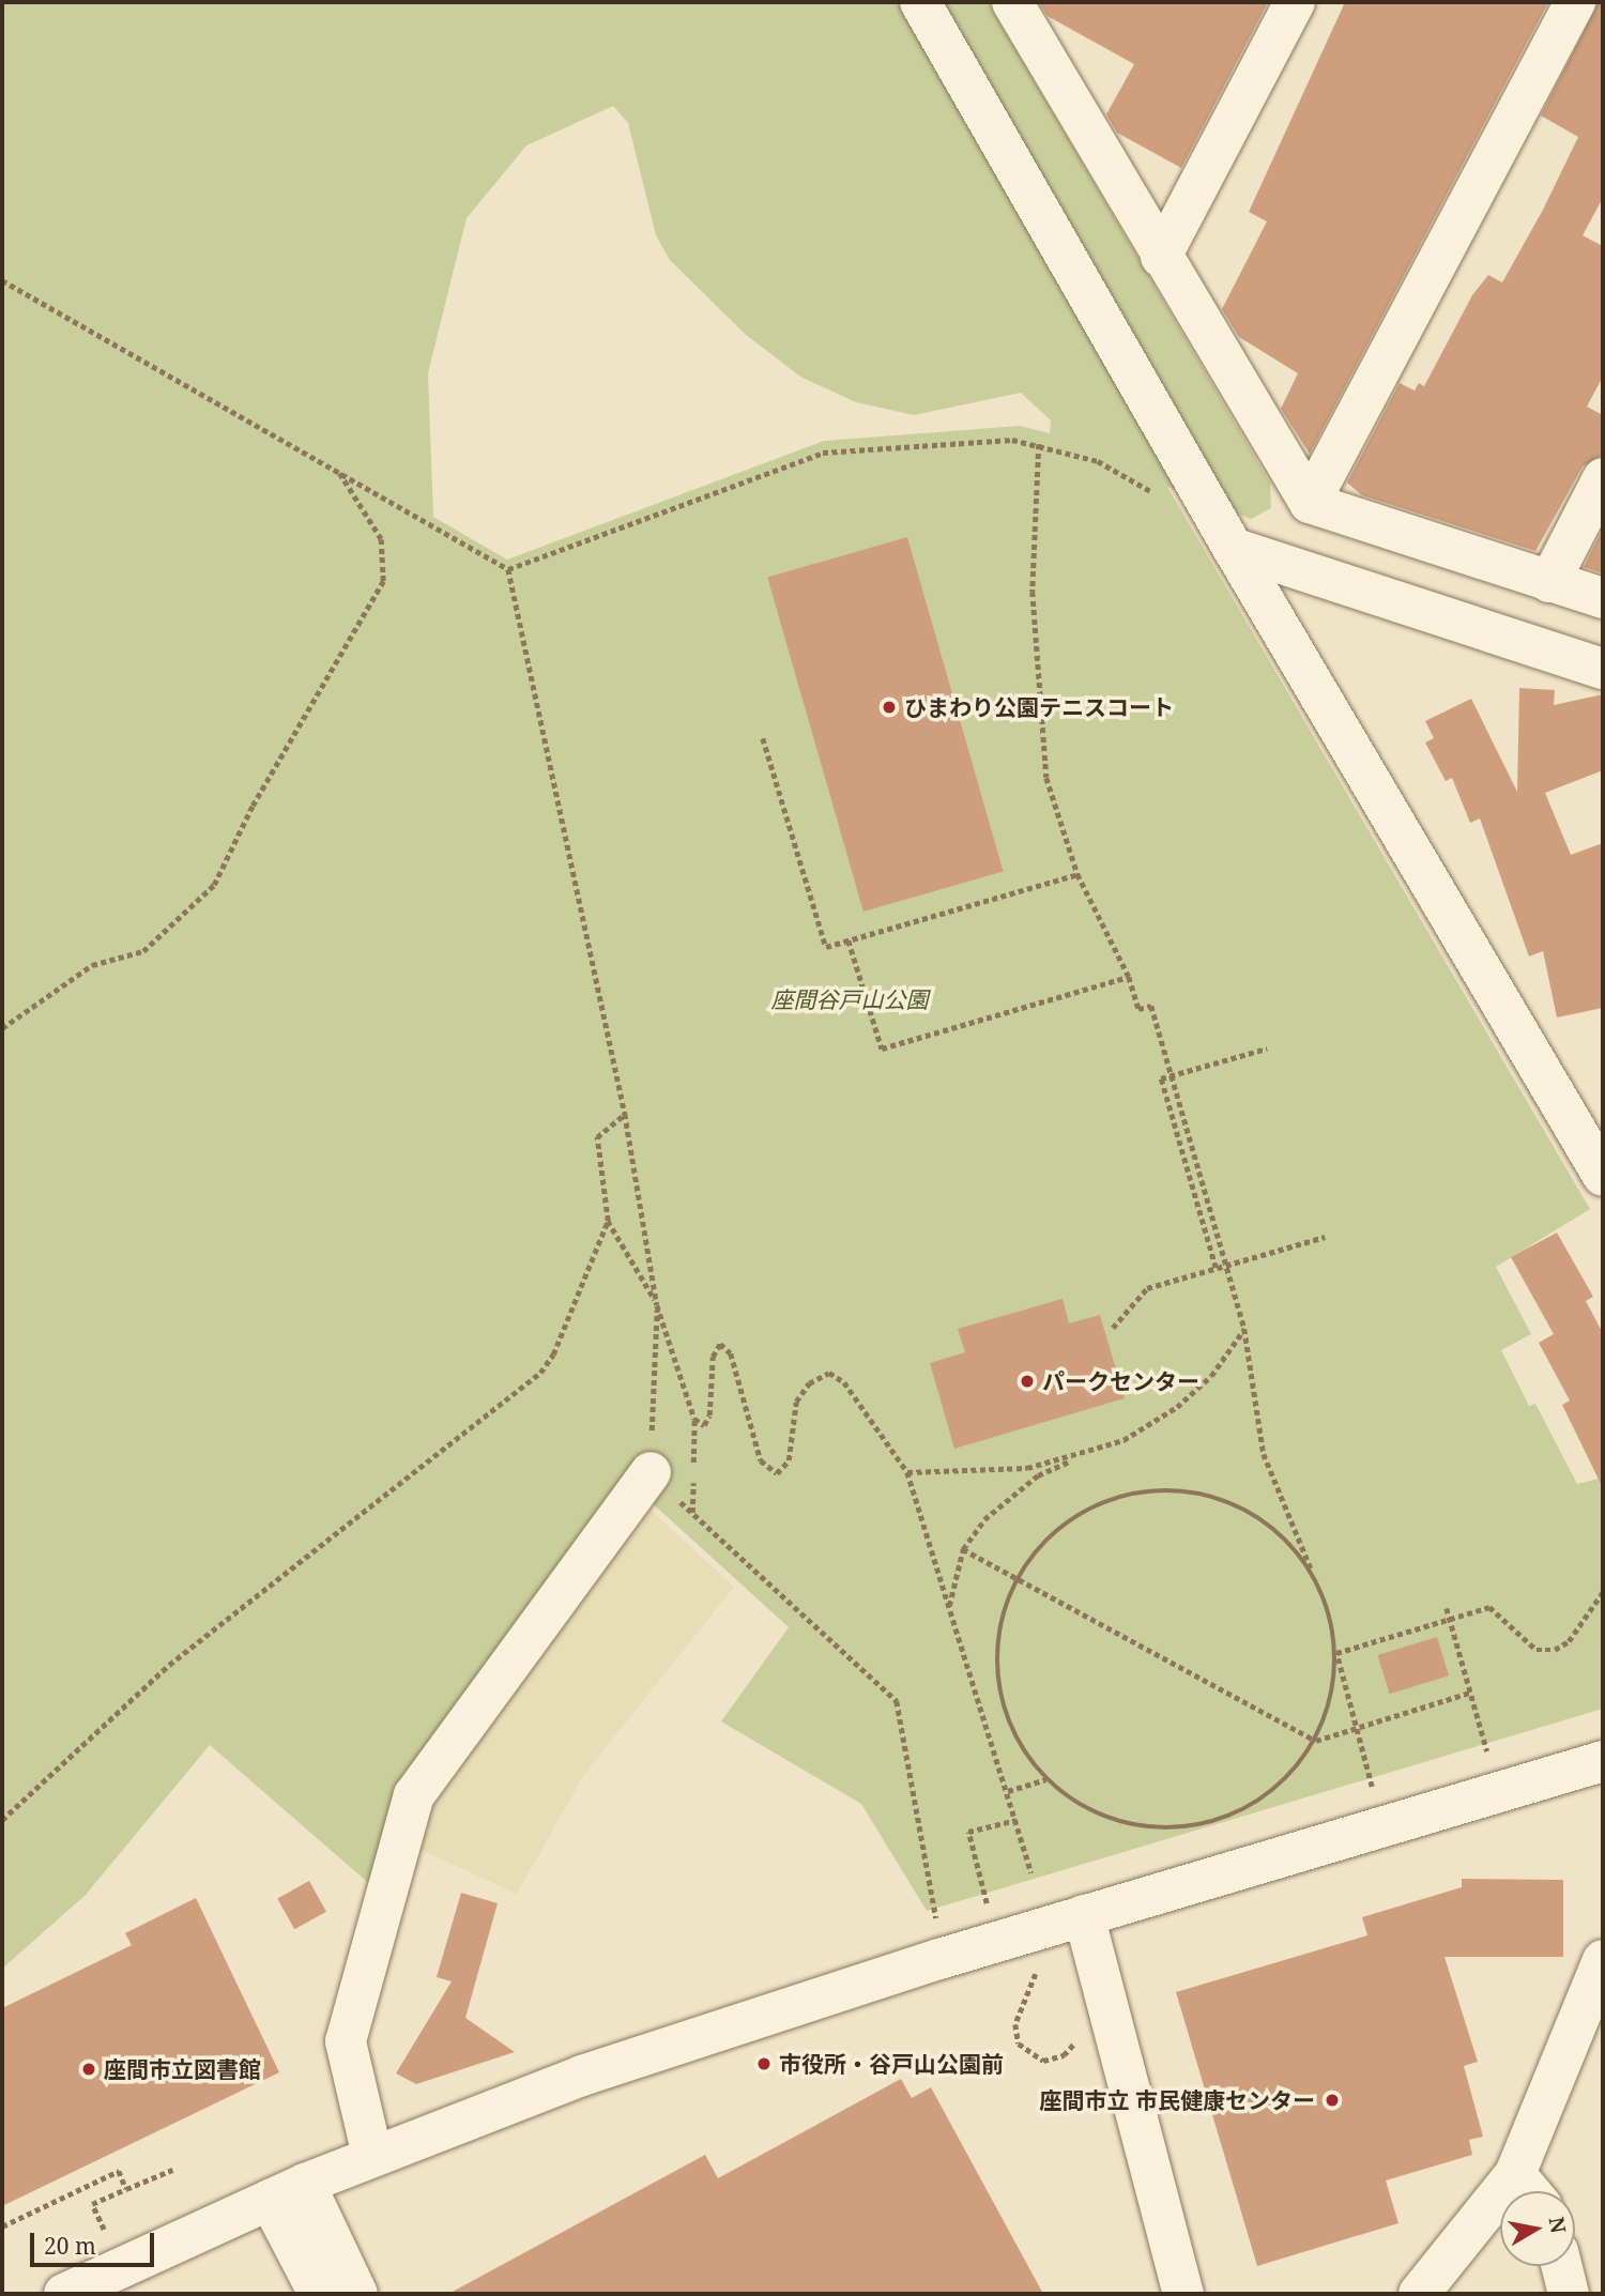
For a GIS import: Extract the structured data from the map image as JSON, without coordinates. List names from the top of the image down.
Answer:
{
  "parks": ["座間谷戸山公園"],
  "places": [
    "ひまわり公園テニスコート",
    "パークセンター",
    "市役所・谷戸山公園前",
    "座間市立図書館",
    "座間市立 市民健康センター"
  ],
  "scale_bar": "20 m",
  "north": "right"
}
